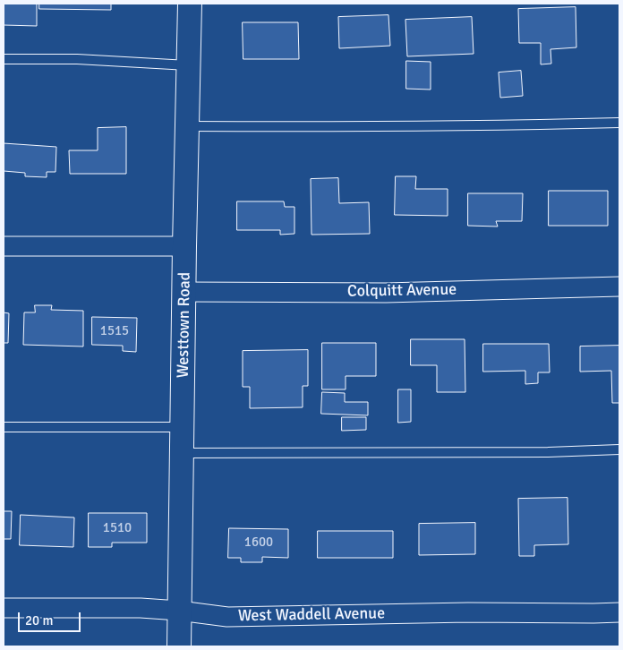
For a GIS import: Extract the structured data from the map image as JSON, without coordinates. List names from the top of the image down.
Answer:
{
  "streets": {
    "street": ["Colquitt Avenue", "Westtown Road", "West Waddell Avenue"]
  },
  "crossings": [
    ["Colquitt Avenue", "Westtown Road"],
    ["Westtown Road", "West Waddell Avenue"]
  ],
  "house_numbers": ["1515", "1510", "1600"],
  "scale_bar": "20 m"
}
